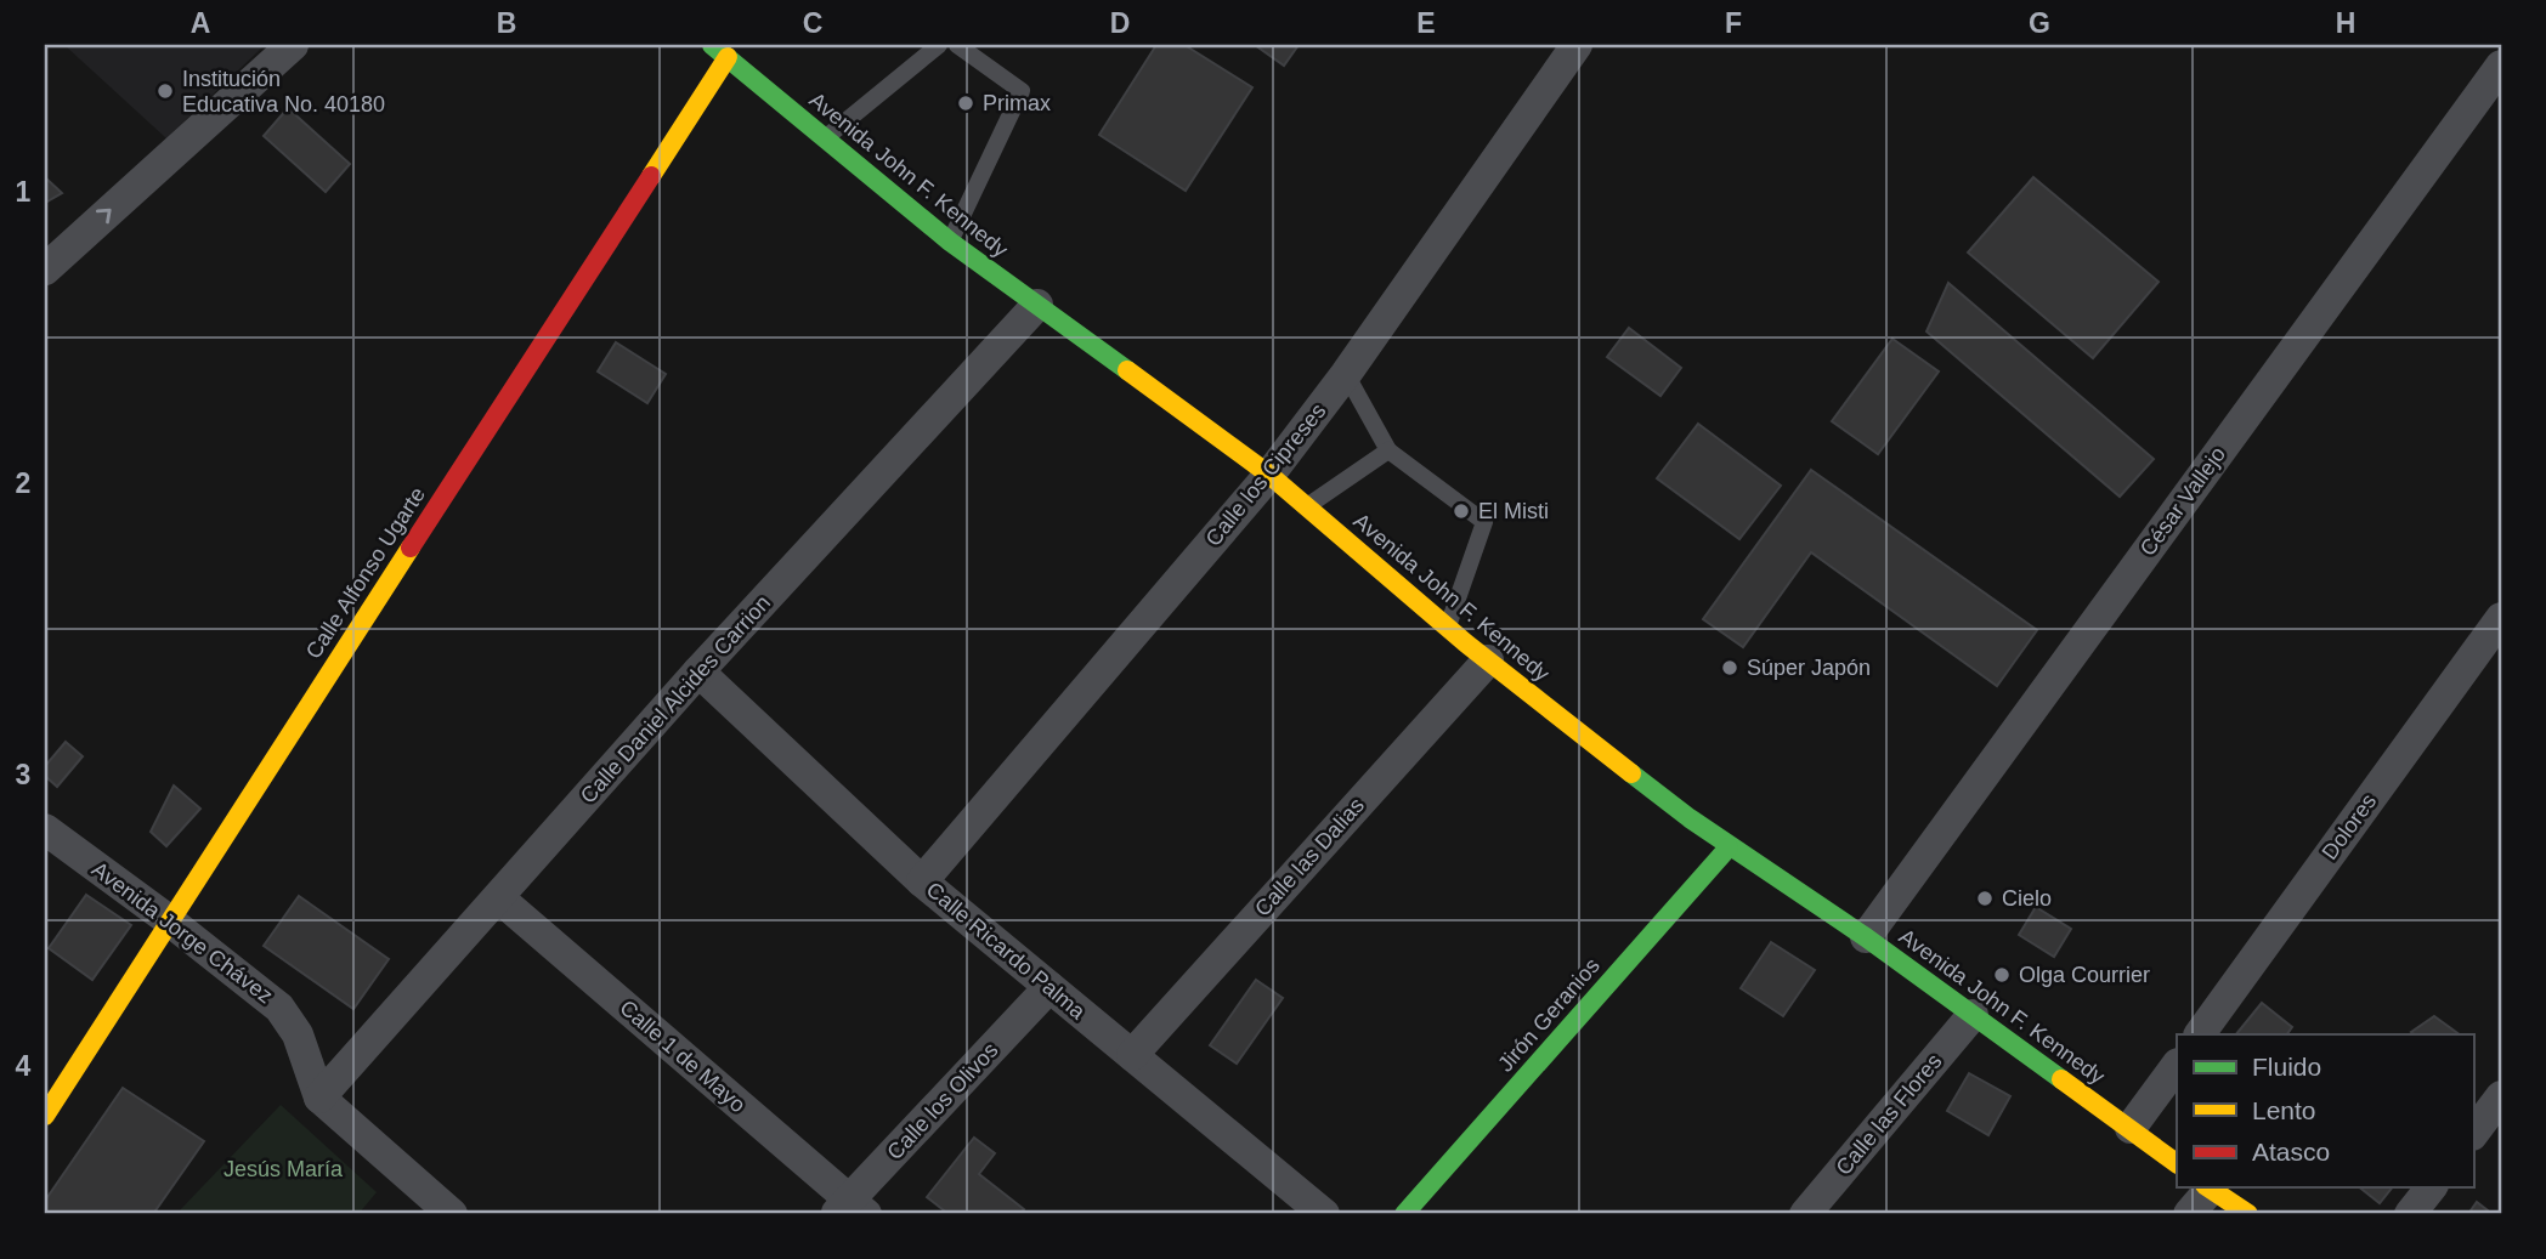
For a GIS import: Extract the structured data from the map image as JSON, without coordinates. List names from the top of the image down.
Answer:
{
  "streets": {
    "main road": ["Avenida John F. Kennedy", "Calle Alfonso Ugarte", "Jirón Geranios"],
    "street": [
      "Calle los Cipreses",
      "César Vallejo",
      "Calle Daniel Alcides Carrion",
      "Dolores",
      "Calle las Dalias",
      "Avenida Jorge Chávez",
      "Calle Ricardo Palma",
      "Calle 1 de Mayo",
      "Calle los Olivos",
      "Calle las Flores"
    ]
  },
  "crossings": [
    ["Avenida John F. Kennedy", "Calle los Cipreses"],
    ["Avenida John F. Kennedy", "César Vallejo"],
    ["Avenida John F. Kennedy", "Calle Alfonso Ugarte"],
    ["Avenida John F. Kennedy", "Calle Daniel Alcides Carrion"],
    ["Avenida John F. Kennedy", "Calle las Dalias"],
    ["Avenida John F. Kennedy", "Jirón Geranios"],
    ["Avenida John F. Kennedy", "Calle las Flores"],
    ["Calle los Cipreses", "Calle Ricardo Palma"],
    ["Calle Alfonso Ugarte", "Avenida Jorge Chávez"],
    ["Calle Daniel Alcides Carrion", "Avenida Jorge Chávez"],
    ["Calle Daniel Alcides Carrion", "Calle Ricardo Palma"],
    ["Calle Daniel Alcides Carrion", "Calle 1 de Mayo"],
    ["Calle las Dalias", "Calle Ricardo Palma"],
    ["Calle Ricardo Palma", "Calle los Olivos"],
    ["Calle 1 de Mayo", "Calle los Olivos"]
  ],
  "parks": ["Jesús María"],
  "places": [
    "Institución Educativa No. 40180",
    "Primax",
    "El Misti",
    "Súper Japón",
    "Cielo",
    "Olga Courrier"
  ],
  "legend": ["Fluido", "Lento", "Atasco"],
  "grid": {
    "columns": [
      "A",
      "B",
      "C",
      "D",
      "E",
      "F",
      "G",
      "H"
    ],
    "rows": [
      "1",
      "2",
      "3",
      "4"
    ]
  }
}
